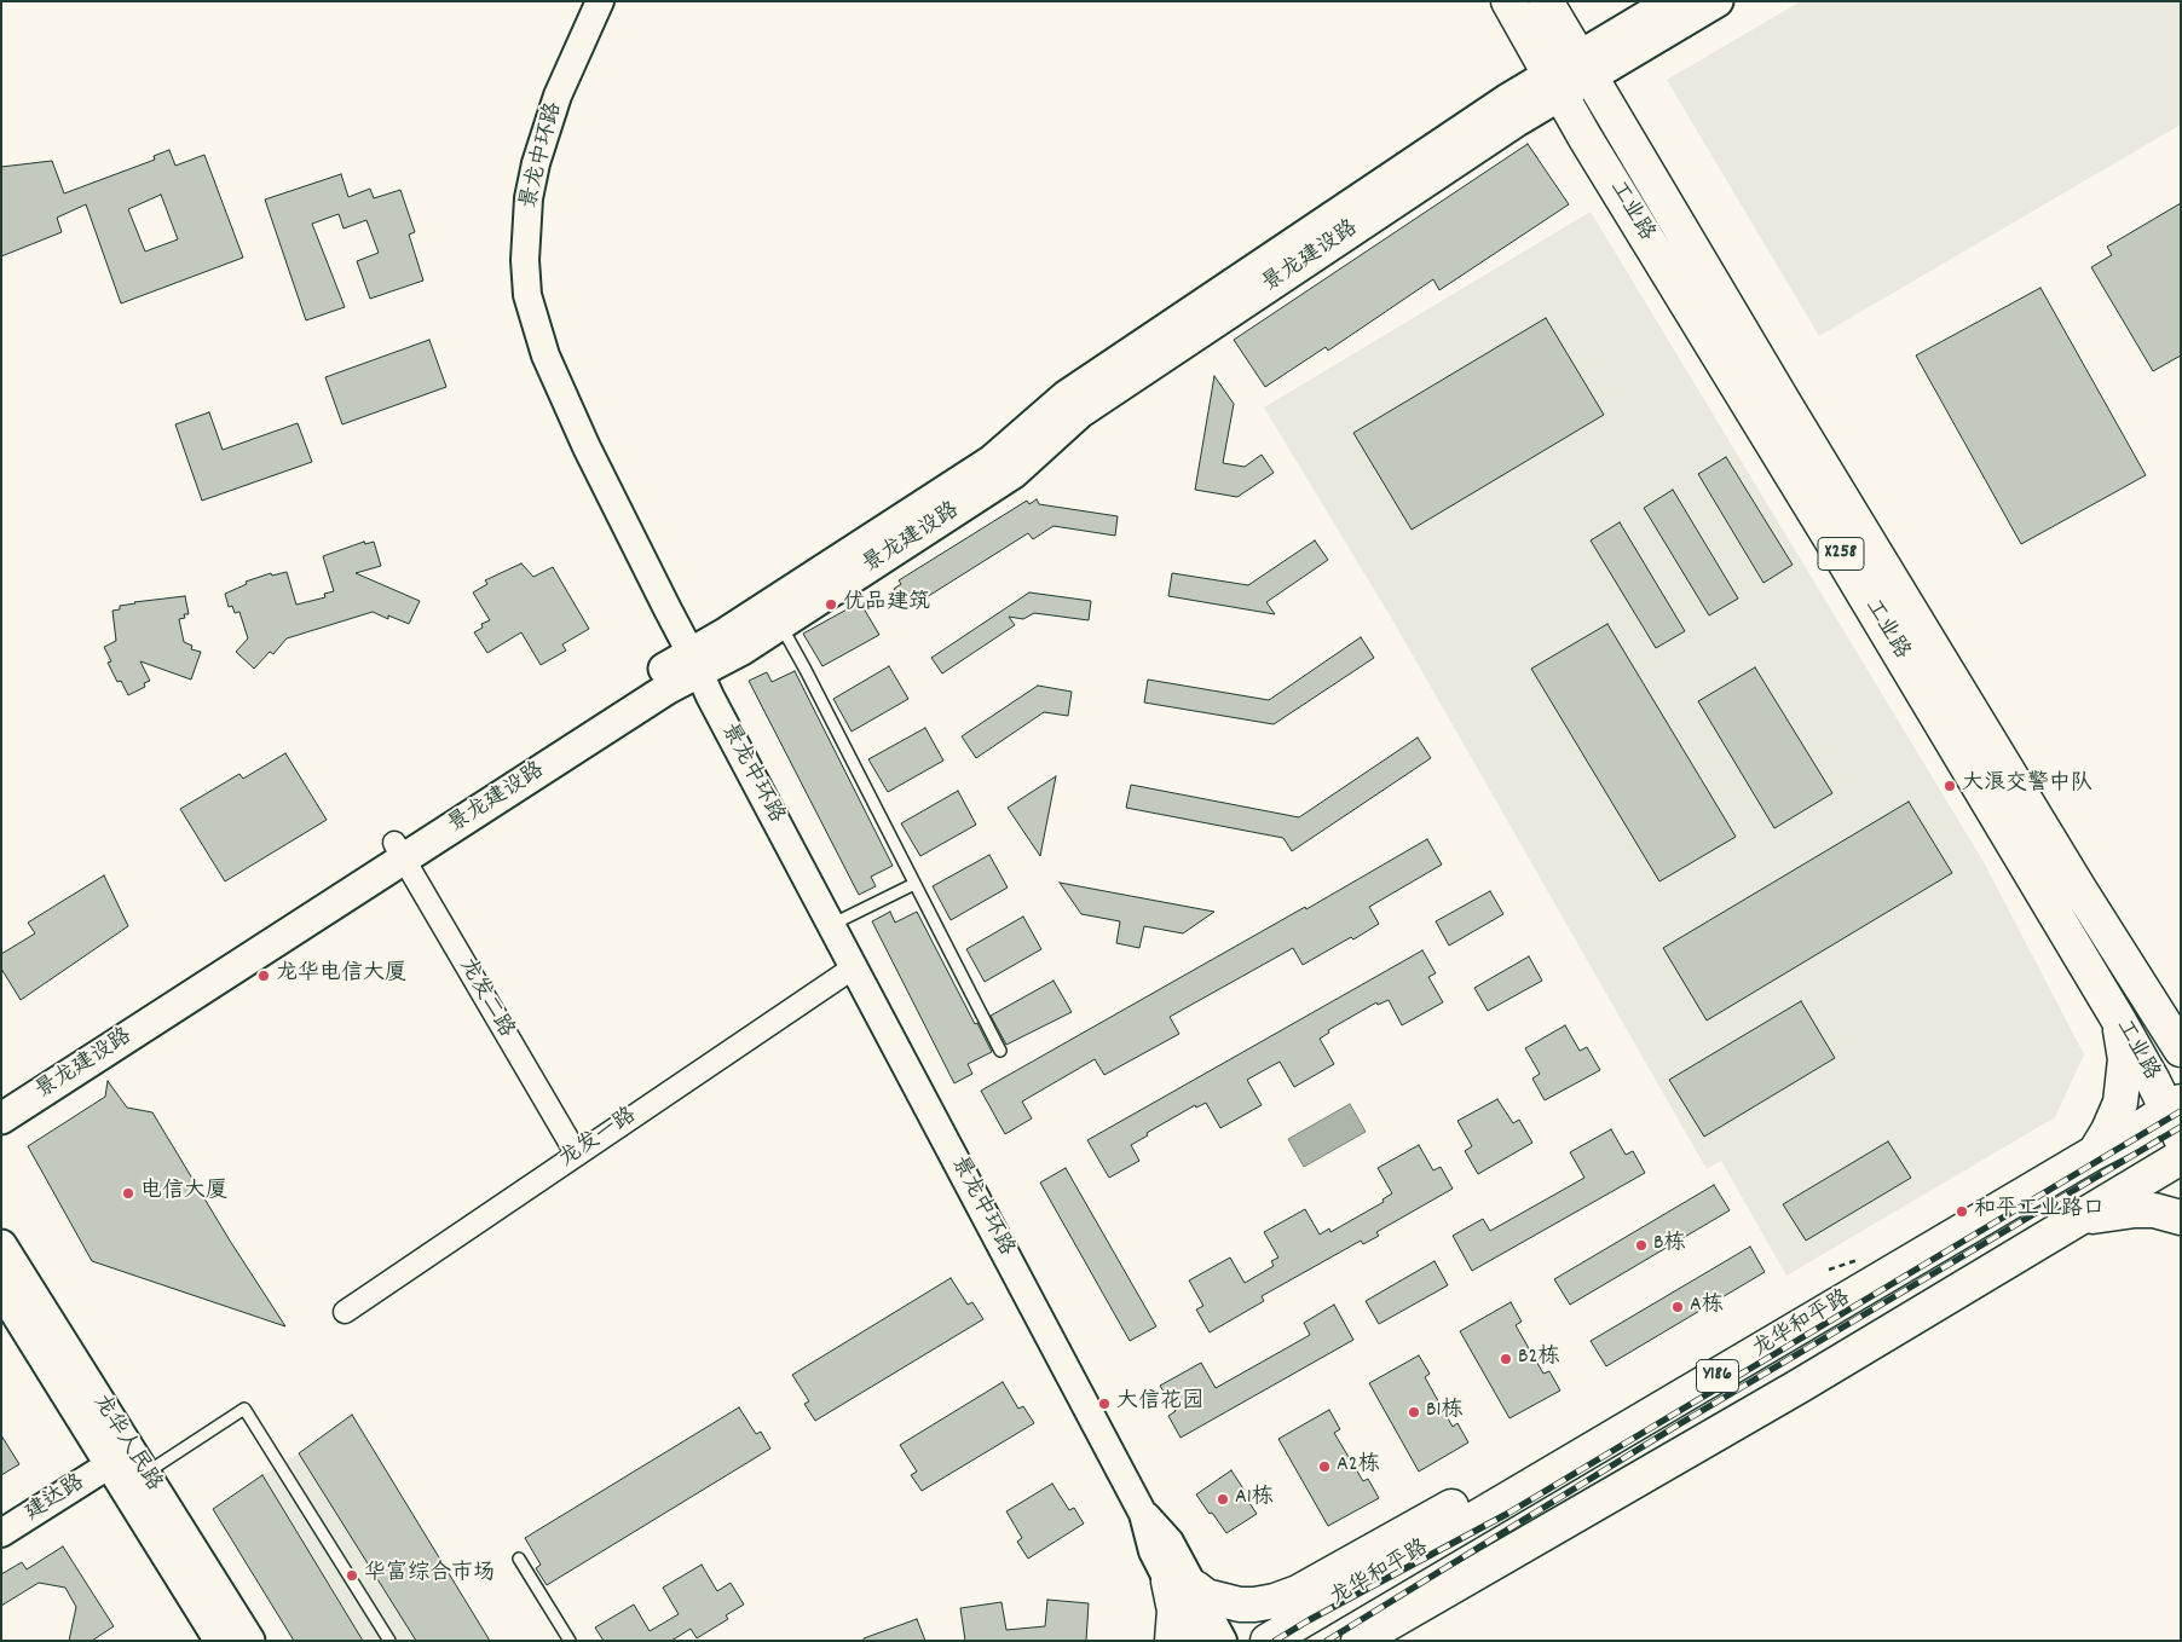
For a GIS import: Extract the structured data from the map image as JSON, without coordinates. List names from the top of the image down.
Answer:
{
  "streets": {
    "main road": [
      "工业路",
      "景龙建设路",
      "X258",
      "龙华和平路",
      "Y186",
      "龙华人民路"
    ],
    "street": [
      "景龙中环路",
      "龙发二路",
      "龙发一路",
      "建达路"
    ]
  },
  "crossings": [
    ["景龙中环路", "景龙建设路"],
    ["景龙中环路", "龙发一路"],
    ["工业路", "景龙建设路"],
    ["工业路", "龙华和平路"],
    ["景龙建设路", "龙发二路"],
    ["龙发二路", "龙发一路"],
    ["龙华人民路", "建达路"]
  ],
  "places": [
    "优品建筑",
    "大浪交警中队",
    "龙华电信大厦",
    "电信大厦",
    "和平工业路口",
    "B栋",
    "A栋",
    "B2栋",
    "大信花园",
    "B1栋",
    "A2栋",
    "A1栋",
    "华富综合市场"
  ]
}
